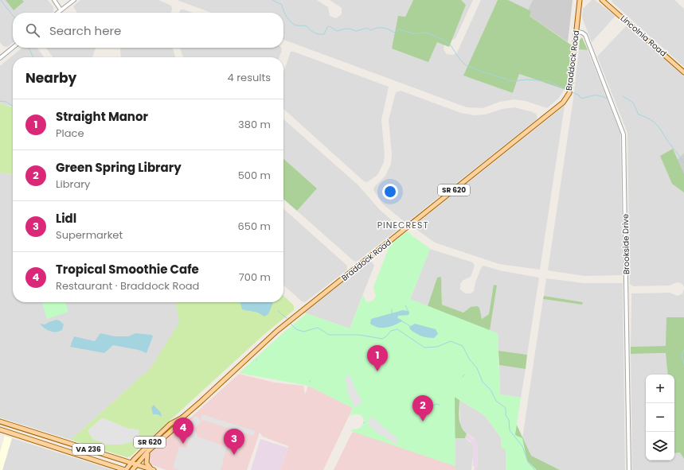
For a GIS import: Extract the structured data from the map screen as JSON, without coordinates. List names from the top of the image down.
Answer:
{
  "streets": {
    "main road": [
      "Lincolnia Road",
      "Braddock Road",
      "SR 620",
      "VA 236"
    ],
    "street": ["Brookside Drive"]
  },
  "crossings": [
    ["Braddock Road", "Brookside Drive"],
    ["Braddock Road", "VA 236"]
  ],
  "districts": ["PINECREST"],
  "page": {
    "search": "Search here",
    "heading": ["Nearby", "4 results"],
    "list": [
      {
        "mark": "1",
        "name": "Straight Manor",
        "note": "Place",
        "value": "380 m"
      },
      {
        "mark": "2",
        "name": "Green Spring Library",
        "note": "Library",
        "value": "500 m"
      },
      {
        "mark": "3",
        "name": "Lidl",
        "note": "Supermarket",
        "value": "650 m"
      },
      {
        "mark": "4",
        "name": "Tropical Smoothie Cafe",
        "note": "Restaurant · Braddock Road",
        "value": "700 m"
      }
    ],
    "pins": [
      "1",
      "2",
      "4",
      "3"
    ],
    "map_buttons": ["+", "−"]
  }
}
